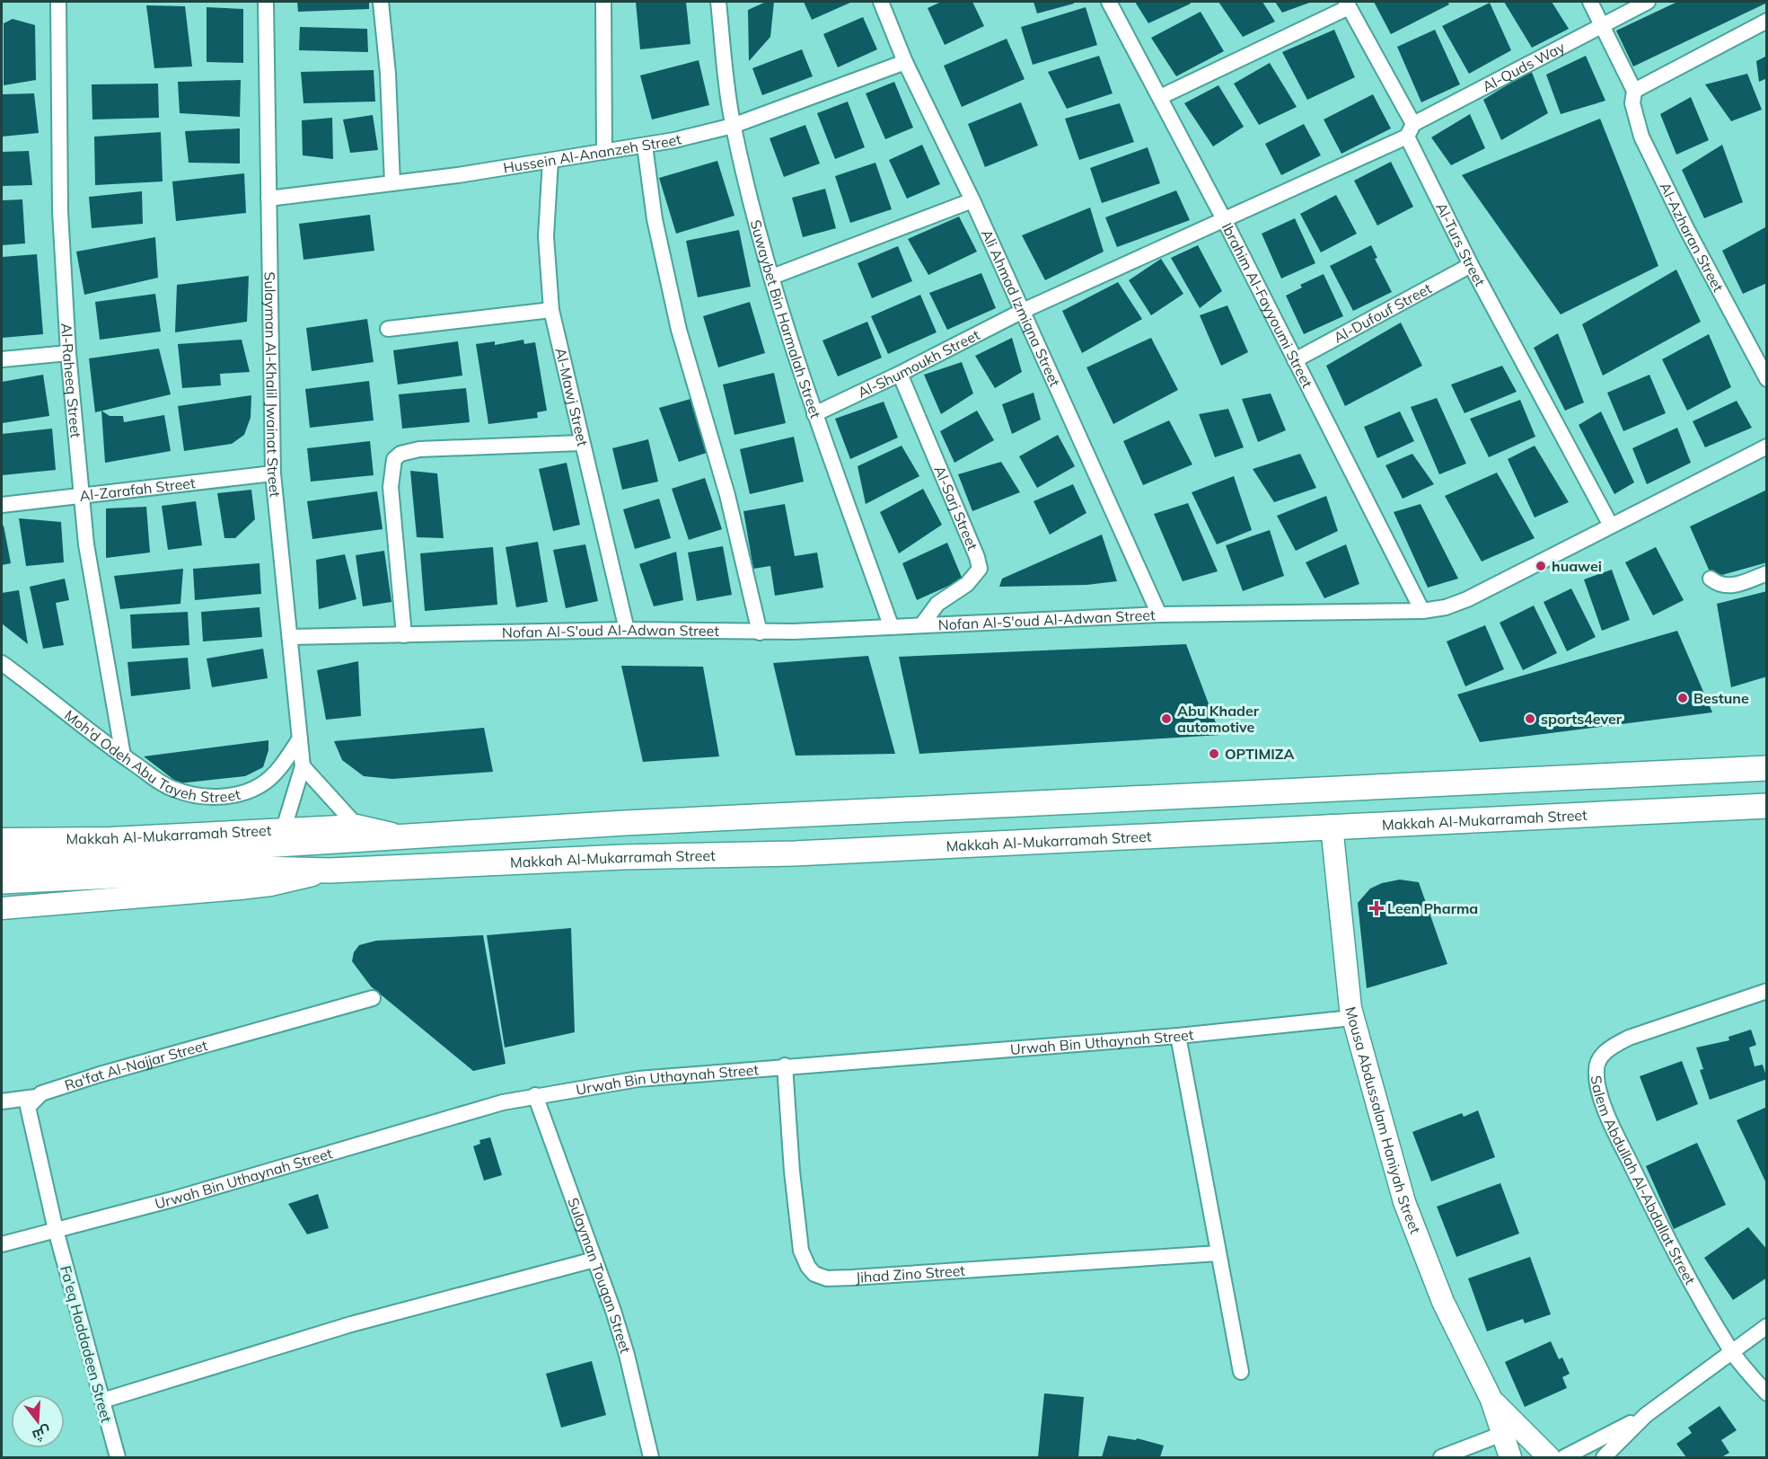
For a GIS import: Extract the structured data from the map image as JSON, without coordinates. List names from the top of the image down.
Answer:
{
  "streets": {
    "main road": ["Makkah Al-Mukarramah Street"],
    "street": [
      "Al-Quds Way",
      "Hussein Al-Ananzeh Street",
      "Al-Azharan Street",
      "Al-Turs Street",
      "Ibrahim Al-Fayyoumi Street",
      "Ali Ahmad Izmiqna Street",
      "Al-Dufouf Street",
      "Suwaybet Bin Harmalah Street",
      "Al-Shumoukh Street",
      "Al-Raheeq Street",
      "Sulayman Al-Khalil Jwainat Street",
      "Al-Mawj Street",
      "Al-Zarafah Street",
      "Al-Sarj Street",
      "Nofan Al-S'oud Al-Adwan Street",
      "Moh'd Odeh Abu Tayeh Street",
      "Urwah Bin Uthaynah Street",
      "Ra'fat Al-Najjar Street",
      "Mousa Abdussalam Haniyah Street",
      "Salem Abdullah Al-Abdallat Street",
      "Jihad Zino Street",
      "Sulayman Touqan Street",
      "Fa'eq Haddadeen Street"
    ]
  },
  "crossings": [
    ["Al-Quds Way", "Al-Azharan Street"],
    ["Al-Quds Way", "Al-Turs Street"],
    ["Hussein Al-Ananzeh Street", "Ali Ahmad Izmiqna Street"],
    ["Hussein Al-Ananzeh Street", "Suwaybet Bin Harmalah Street"],
    ["Hussein Al-Ananzeh Street", "Sulayman Al-Khalil Jwainat Street"],
    ["Hussein Al-Ananzeh Street", "Al-Mawj Street"],
    ["Al-Turs Street", "Al-Dufouf Street"],
    ["Al-Turs Street", "Nofan Al-S'oud Al-Adwan Street"],
    ["Ibrahim Al-Fayyoumi Street", "Al-Dufouf Street"],
    ["Ibrahim Al-Fayyoumi Street", "Al-Shumoukh Street"],
    ["Ibrahim Al-Fayyoumi Street", "Nofan Al-S'oud Al-Adwan Street"],
    ["Ali Ahmad Izmiqna Street", "Al-Shumoukh Street"],
    ["Ali Ahmad Izmiqna Street", "Nofan Al-S'oud Al-Adwan Street"],
    ["Suwaybet Bin Harmalah Street", "Al-Shumoukh Street"],
    ["Suwaybet Bin Harmalah Street", "Nofan Al-S'oud Al-Adwan Street"],
    ["Al-Shumoukh Street", "Al-Sarj Street"],
    ["Al-Raheeq Street", "Al-Zarafah Street"],
    ["Al-Raheeq Street", "Moh'd Odeh Abu Tayeh Street"],
    ["Sulayman Al-Khalil Jwainat Street", "Al-Zarafah Street"],
    ["Sulayman Al-Khalil Jwainat Street", "Nofan Al-S'oud Al-Adwan Street"],
    ["Sulayman Al-Khalil Jwainat Street", "Moh'd Odeh Abu Tayeh Street"],
    ["Sulayman Al-Khalil Jwainat Street", "Makkah Al-Mukarramah Street"],
    ["Al-Mawj Street", "Nofan Al-S'oud Al-Adwan Street"],
    ["Al-Sarj Street", "Nofan Al-S'oud Al-Adwan Street"],
    ["Makkah Al-Mukarramah Street", "Mousa Abdussalam Haniyah Street"],
    ["Urwah Bin Uthaynah Street", "Mousa Abdussalam Haniyah Street"],
    ["Urwah Bin Uthaynah Street", "Jihad Zino Street"],
    ["Urwah Bin Uthaynah Street", "Sulayman Touqan Street"],
    ["Urwah Bin Uthaynah Street", "Fa'eq Haddadeen Street"]
  ],
  "places": {
    "other": [
      "huawei",
      "Bestune",
      "Abu Khader automotive",
      "sports4ever",
      "OPTIMIZA"
    ],
    "health": ["Leen Pharma"]
  },
  "north": "bottom"
}
